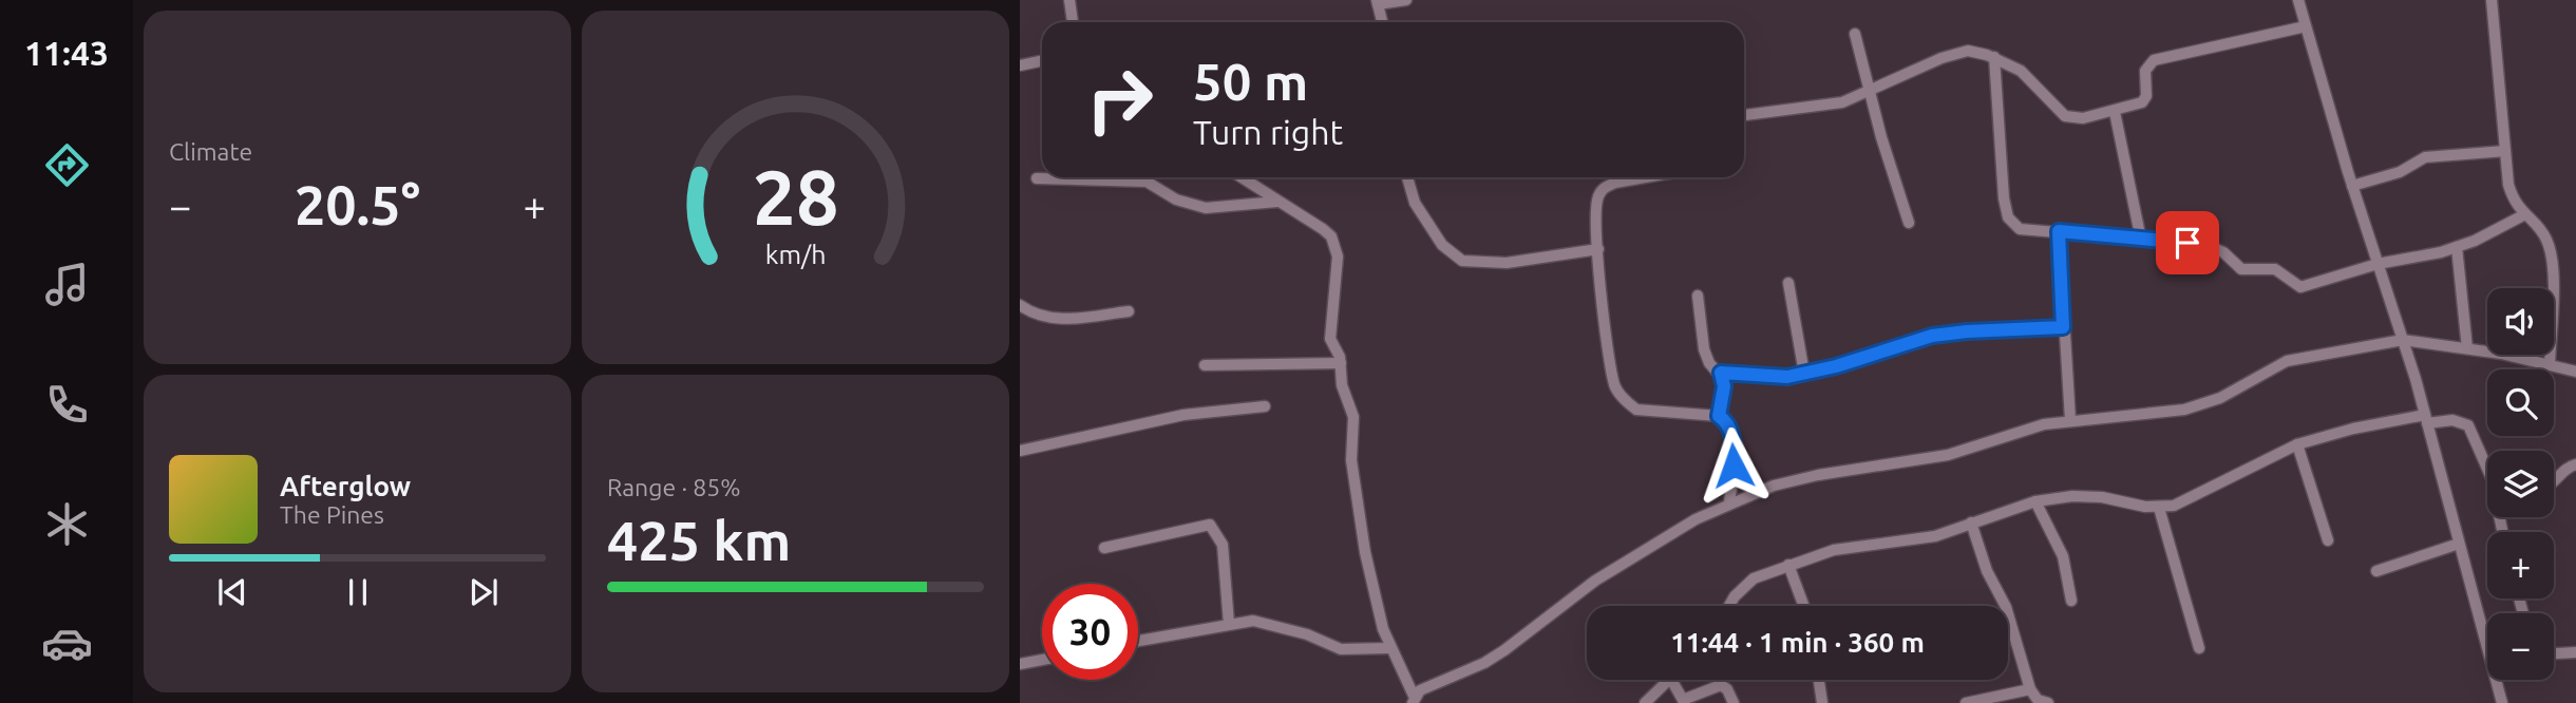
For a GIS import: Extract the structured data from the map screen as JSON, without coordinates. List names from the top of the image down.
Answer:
{
  "page": {
    "tabs": "11:43",
    "tile": [
      "Climate",
      ["Range · 85%", "425 km"]
    ],
    "turn": ["50 m", "Turn right"],
    "heat": ["−", "20.5°", "+"],
    "map_buttons": ["+", "−"],
    "song": ["Afterglow", "The Pines"],
    "limit": "30",
    "trip": "11:44 · 1 min · 360 m",
    "gauge": ["28", "km/h"]
  }
}
